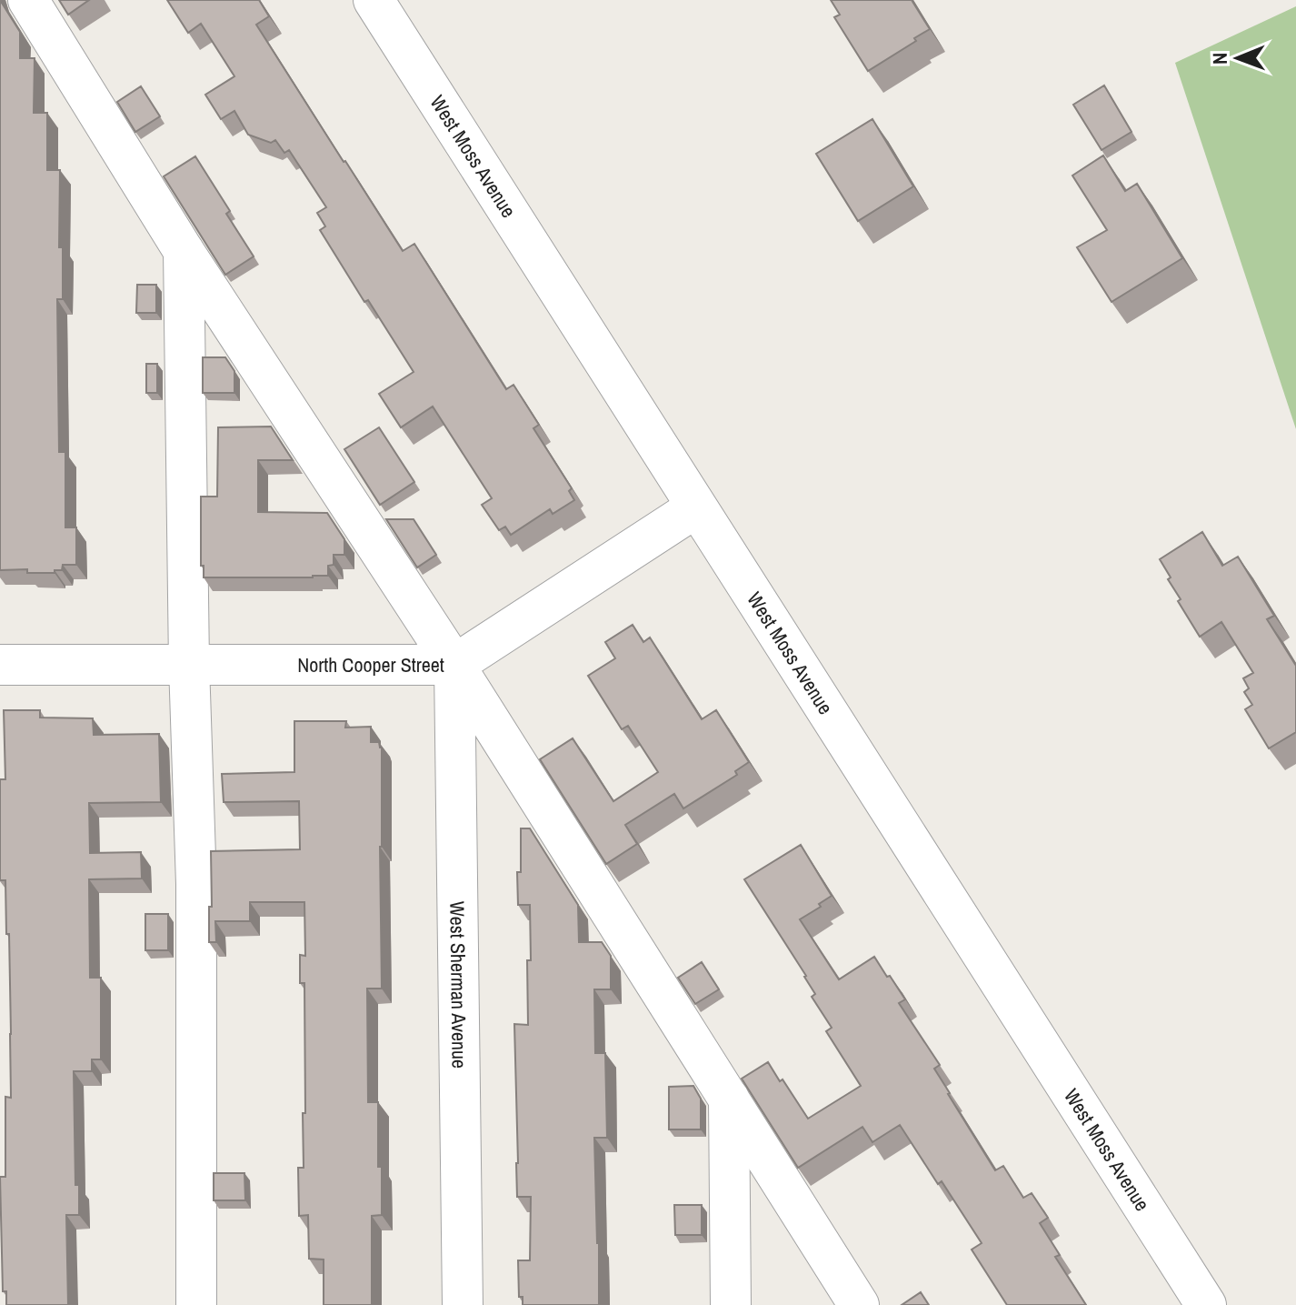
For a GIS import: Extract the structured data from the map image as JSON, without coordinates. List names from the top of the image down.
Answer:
{
  "streets": {
    "street": ["West Moss Avenue", "North Cooper Street", "West Sherman Avenue"]
  },
  "crossings": [
    ["West Moss Avenue", "North Cooper Street"],
    ["North Cooper Street", "West Sherman Avenue"]
  ],
  "north": "left"
}
